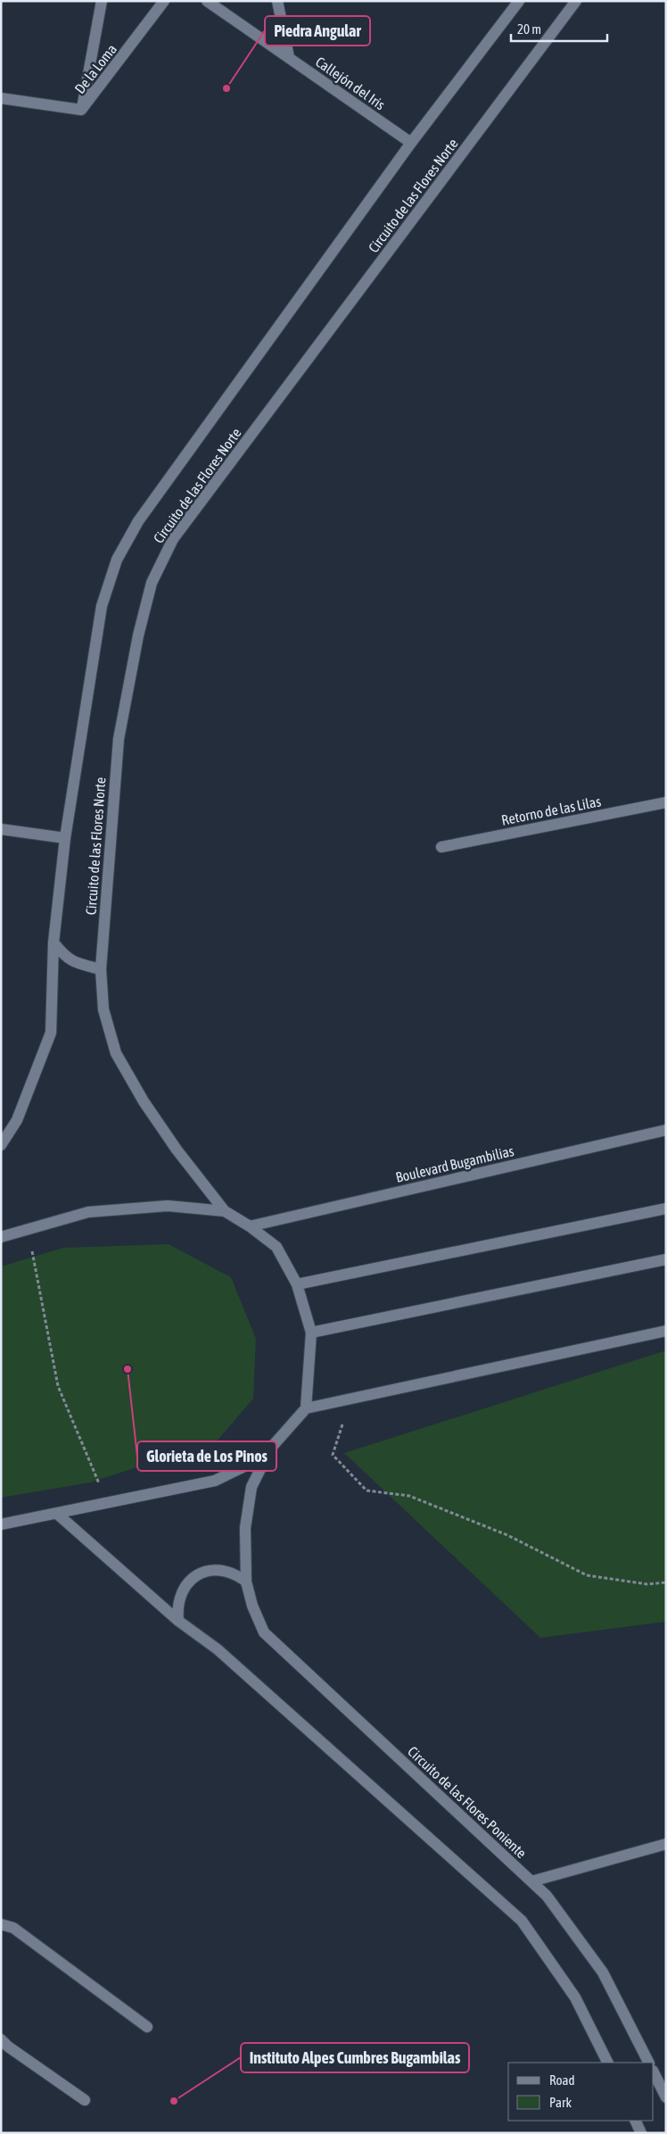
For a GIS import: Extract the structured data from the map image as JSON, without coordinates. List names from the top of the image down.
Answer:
{
  "streets": {
    "street": [
      "De la Loma",
      "Callejón del Iris",
      "Circuito de las Flores Norte",
      "Retorno de las Lilas",
      "Boulevard Bugambilias",
      "Circuito de las Flores Poniente"
    ]
  },
  "crossings": [
    ["Callejón del Iris", "Circuito de las Flores Norte"]
  ],
  "places": ["Piedra Angular", "Glorieta de Los Pinos", "Instituto Alpes Cumbres Bugambilas"],
  "legend": ["Road", "Park"],
  "scale_bar": "20 m"
}
